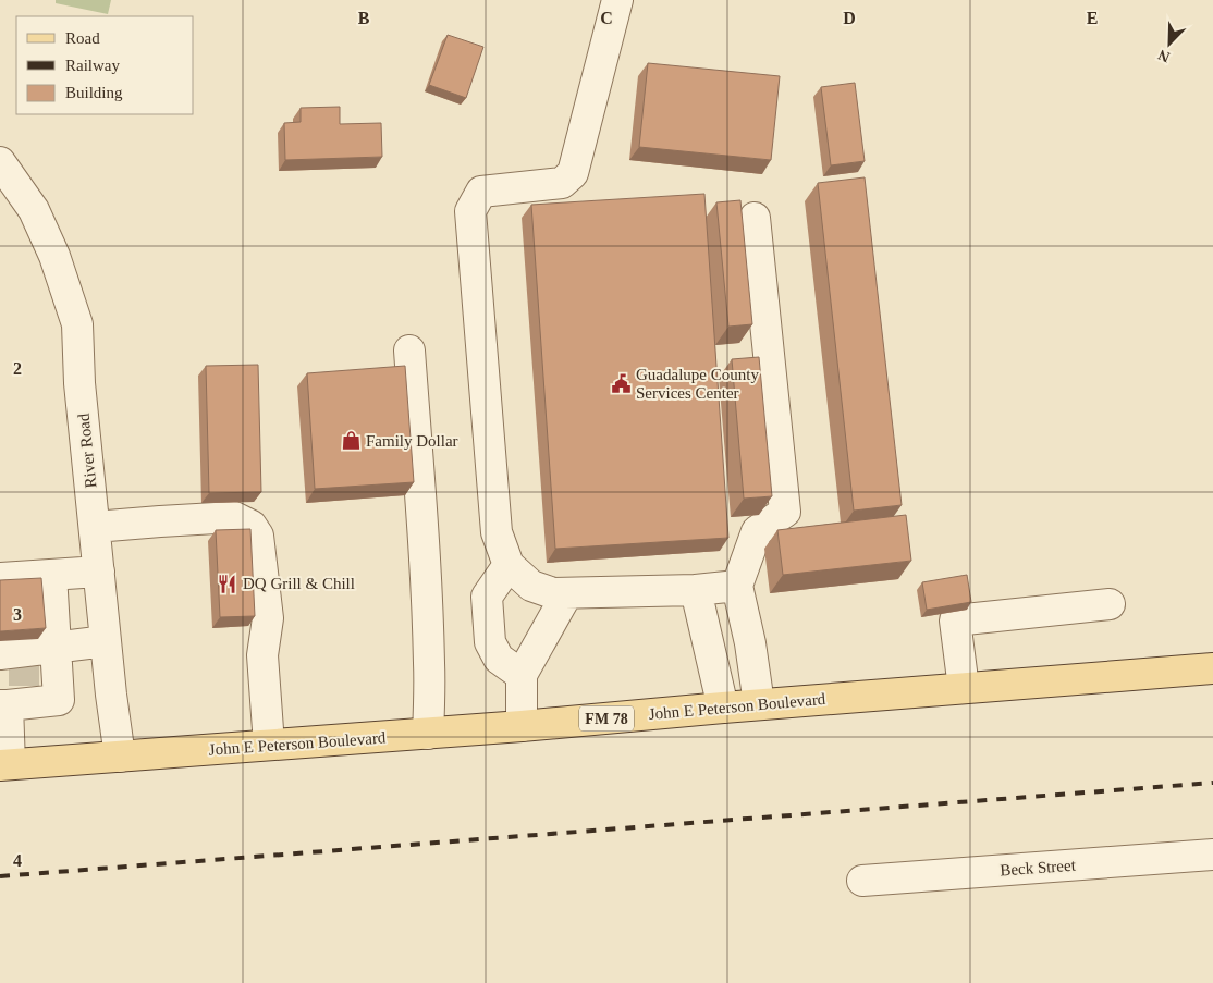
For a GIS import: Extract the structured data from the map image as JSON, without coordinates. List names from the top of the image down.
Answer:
{
  "streets": {
    "main road": ["John E Peterson Boulevard", "FM 78"],
    "street": ["River Road", "Beck Street"]
  },
  "crossings": [
    ["River Road", "John E Peterson Boulevard"]
  ],
  "places": {
    "public building": ["Guadalupe County Services Center"],
    "shop": ["Family Dollar"],
    "restaurant": ["DQ Grill & Chill"]
  },
  "legend": ["Road", "Railway", "Building"],
  "north": "bottom left",
  "grid": {
    "columns": [
      "B",
      "C",
      "D",
      "E"
    ],
    "rows": ["2", "3", "4"]
  }
}
